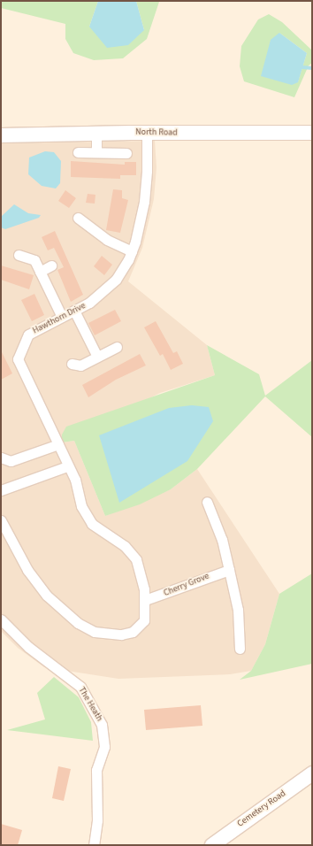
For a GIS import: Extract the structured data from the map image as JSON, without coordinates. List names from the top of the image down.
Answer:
{
  "streets": {
    "street": [
      "North Road",
      "Hawthorn Drive",
      "Cherry Grove",
      "The Heath",
      "Cemetery Road"
    ]
  },
  "crossings": [
    ["North Road", "Hawthorn Drive"],
    ["Hawthorn Drive", "Cherry Grove"]
  ]
}
